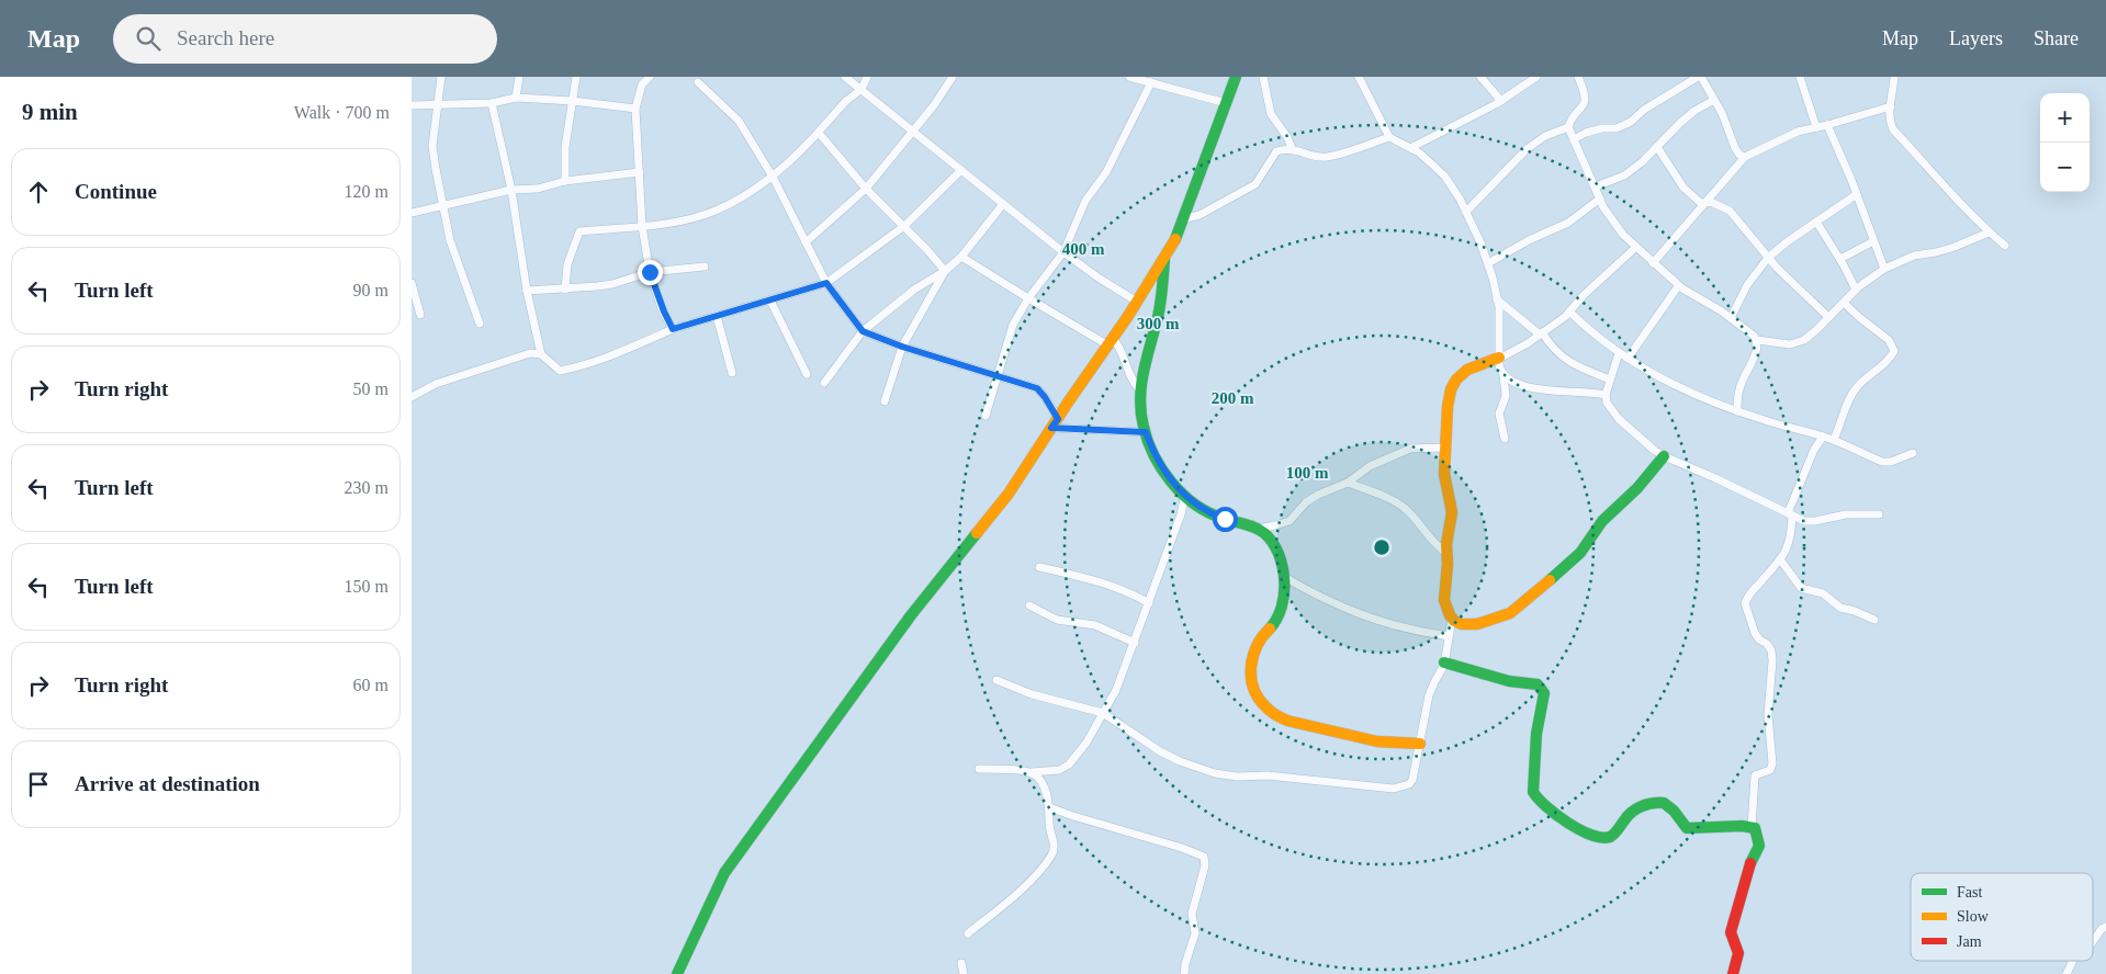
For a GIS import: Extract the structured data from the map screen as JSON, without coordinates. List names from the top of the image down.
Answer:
{
  "legend": ["Fast", "Slow", "Jam"],
  "page": {
    "header": "Map",
    "search": "Search here",
    "nav": ["Map", "Layers", "Share"],
    "heading": ["9 min", "Walk · 700 m"],
    "map_buttons": ["+", "−"],
    "list": [
      ["Continue", "120 m"],
      ["Turn left", "90 m"],
      ["Turn right", "50 m"],
      ["Turn left", "230 m"],
      ["Turn left", "150 m"],
      ["Turn right", "60 m"],
      "Arrive at destination"
    ]
  },
  "rings": [
    "400 m",
    "300 m",
    "200 m",
    "100 m"
  ]
}
